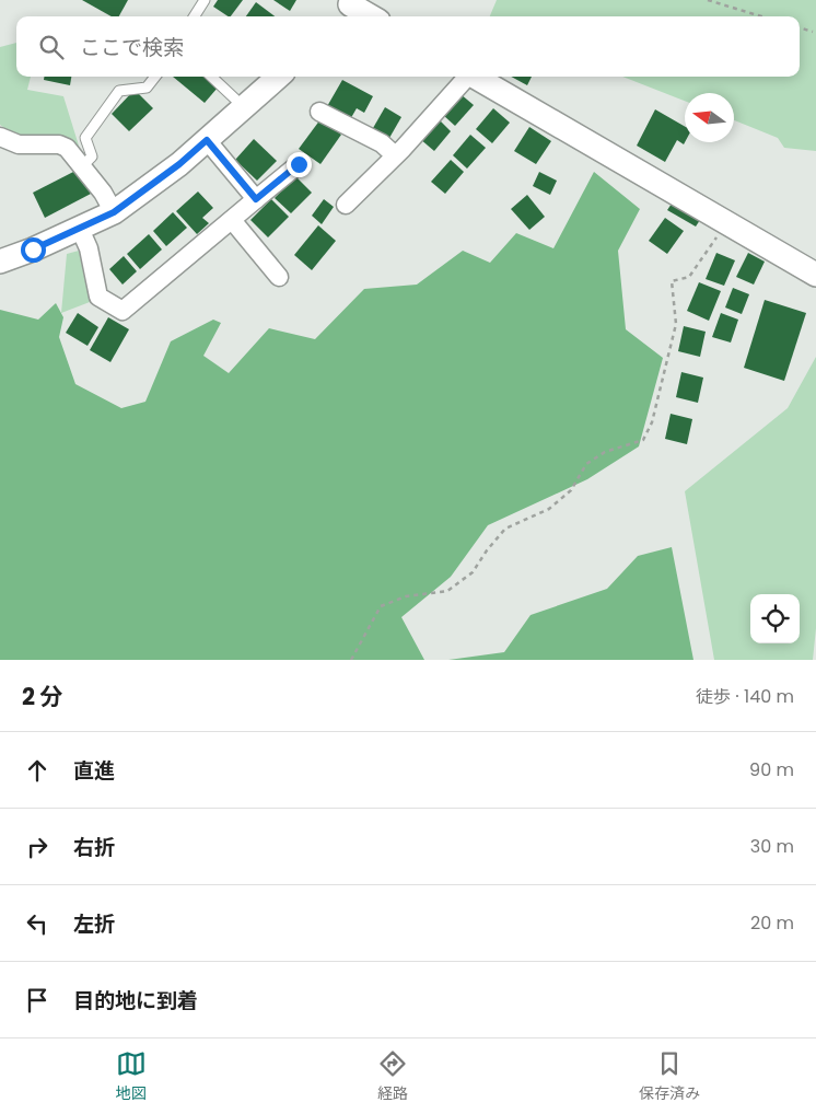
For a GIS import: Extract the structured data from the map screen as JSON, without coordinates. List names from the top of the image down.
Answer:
{
  "north": "left",
  "page": {
    "search": "ここで検索",
    "heading": ["2 分", "徒歩 · 140 m"],
    "list": [
      ["直進", "90 m"],
      ["右折", "30 m"],
      ["左折", "20 m"],
      "目的地に到着"
    ],
    "nav": ["地図", "経路", "保存済み"]
  }
}
